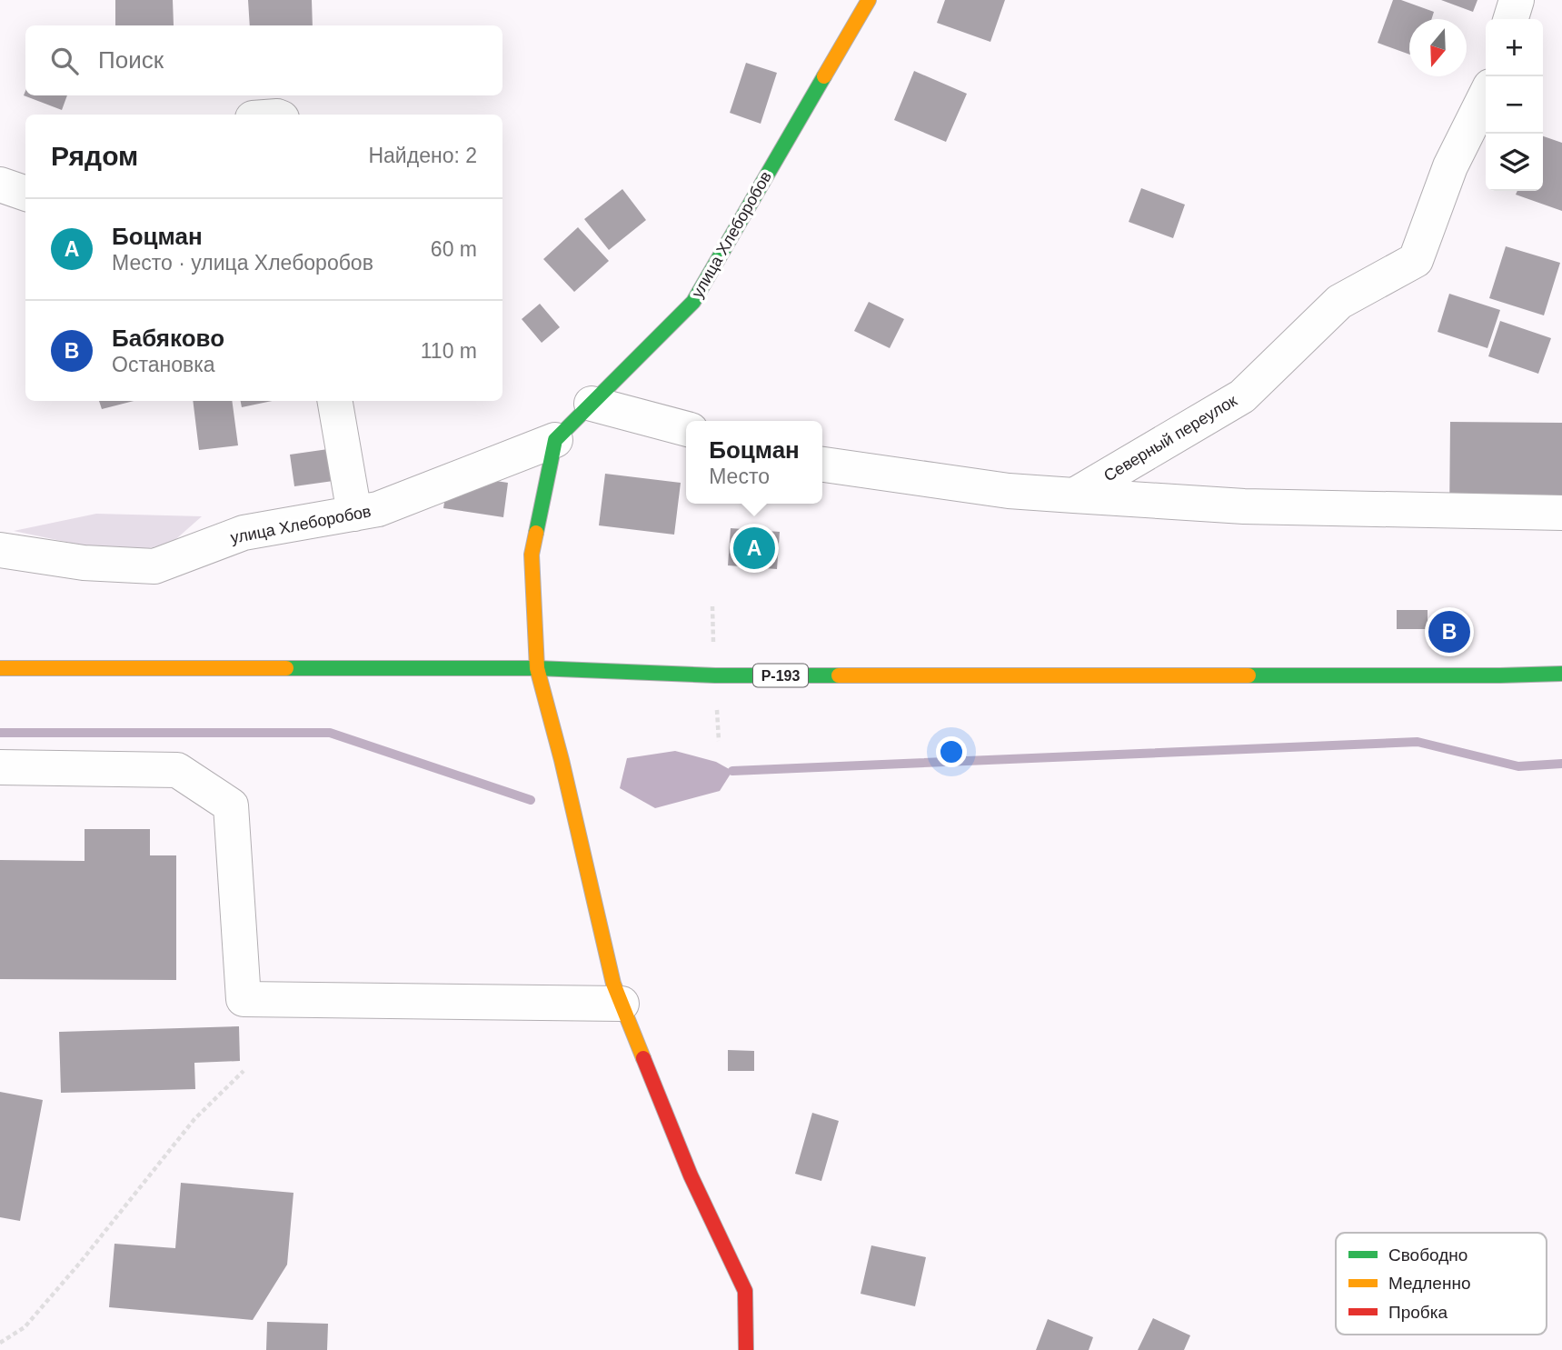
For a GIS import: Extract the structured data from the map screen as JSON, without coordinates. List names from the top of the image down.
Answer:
{
  "streets": {
    "main road": ["улица Хлеборобов", "Р-193"],
    "street": ["Северный переулок"]
  },
  "legend": ["Свободно", "Медленно", "Пробка"],
  "north": "bottom",
  "page": {
    "map_buttons": ["+", "−"],
    "search": "Поиск",
    "heading": ["Рядом", "Найдено: 2"],
    "list": [
      {
        "mark": "A",
        "name": "Боцман",
        "note": "Место · улица Хлеборобов",
        "value": "60 m"
      },
      {
        "mark": "B",
        "name": "Бабяково",
        "note": "Остановка",
        "value": "110 m"
      }
    ],
    "popup": ["Боцман", "Место"],
    "pins": ["A", "B"]
  }
}
